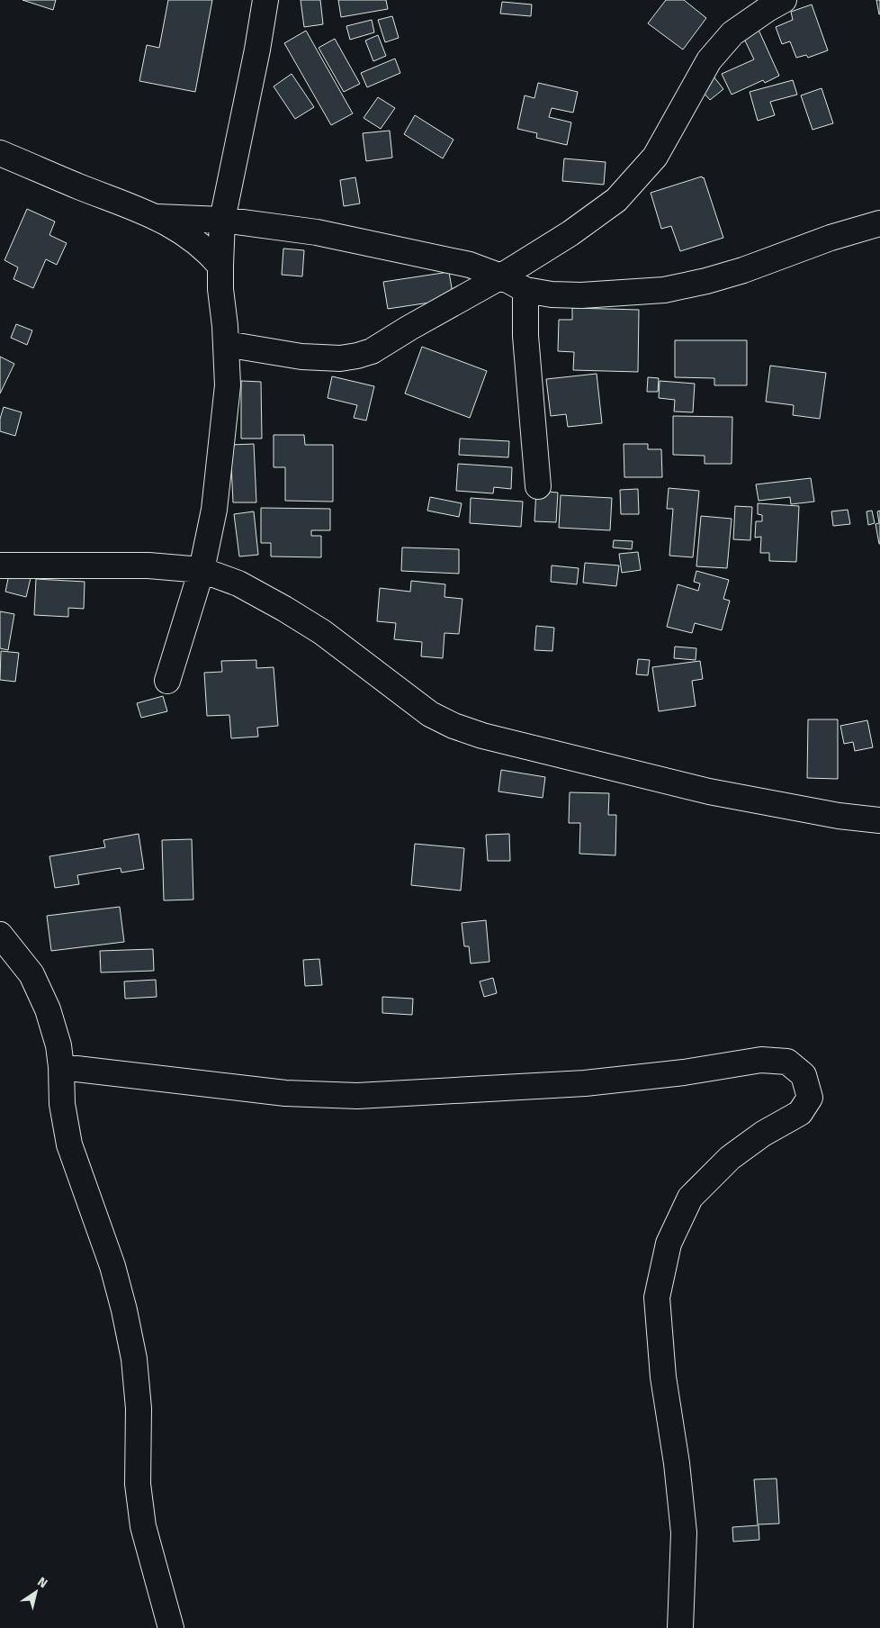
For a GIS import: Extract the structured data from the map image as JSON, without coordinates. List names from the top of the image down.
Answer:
{
  "north": "top right"
}
